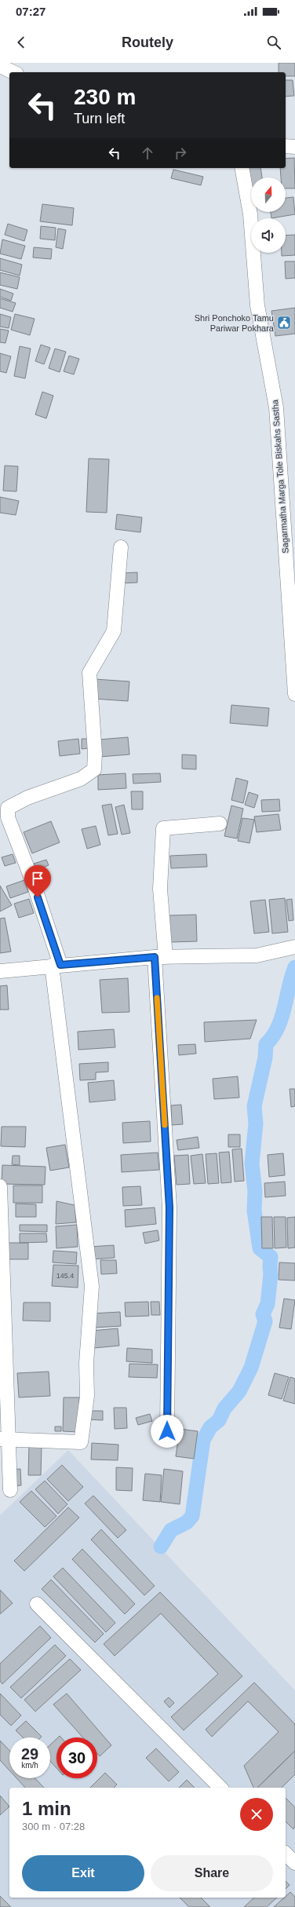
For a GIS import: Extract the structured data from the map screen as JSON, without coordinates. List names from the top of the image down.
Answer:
{
  "streets": {
    "street": ["Sagarmatha Marga Tole Biskahs Sastha"]
  },
  "places": {
    "public building": ["Shri Ponchoko Tamu Pariwar Pokhara"]
  },
  "house_numbers": ["145.4"],
  "north": "top",
  "page": {
    "status": "07:27",
    "header": "Routely",
    "turn": ["230 m", "Turn left"],
    "speed": "29 km/h",
    "limit": "30",
    "heading": ["1 min", "300 m · 07:28"],
    "buttons": ["Exit", "Share"]
  }
}
